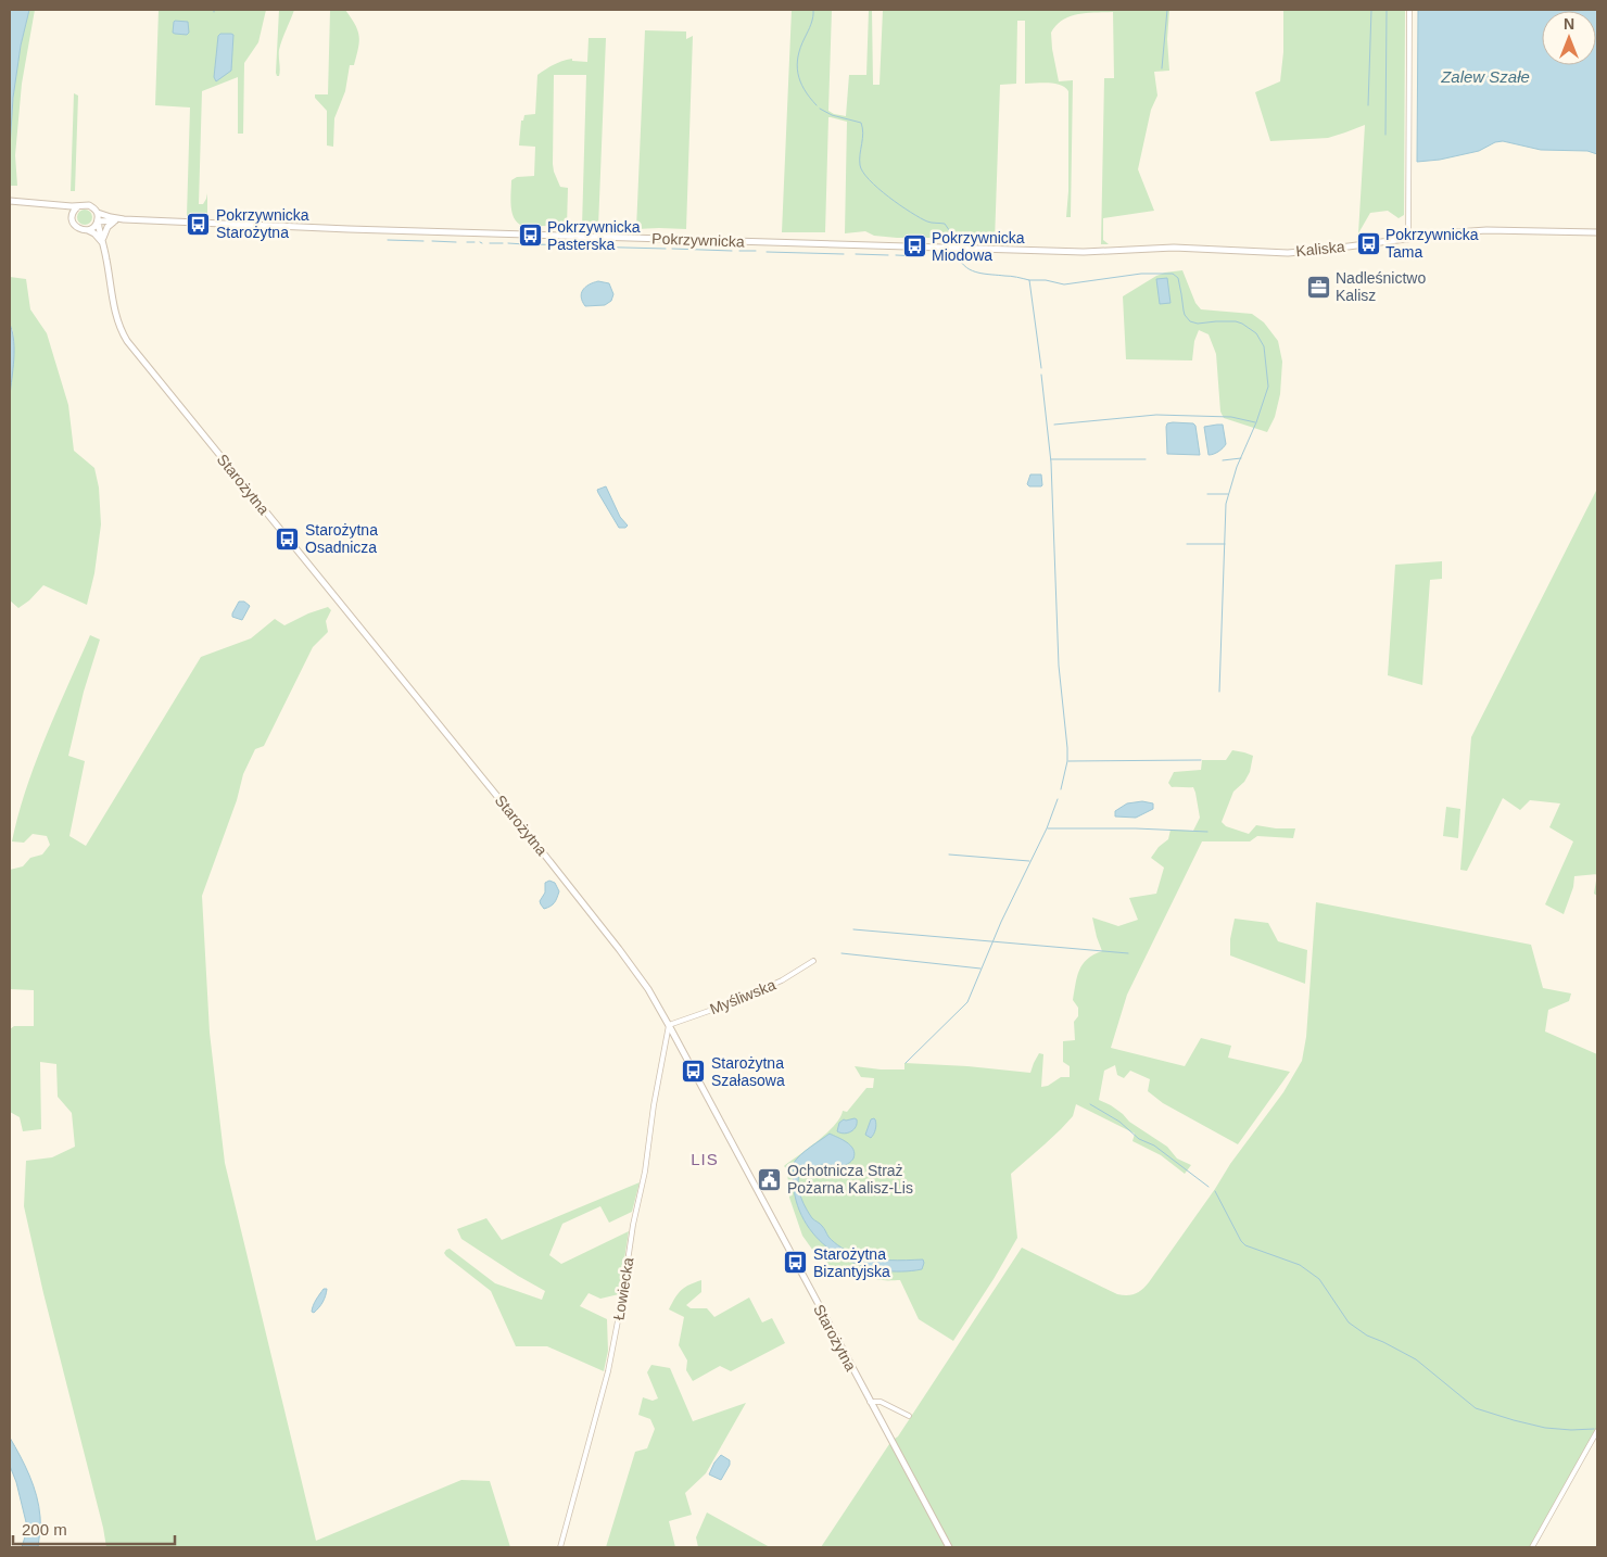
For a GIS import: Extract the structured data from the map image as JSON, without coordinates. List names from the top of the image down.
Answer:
{
  "streets": {
    "street": [
      "Pokrzywnicka",
      "Kaliska",
      "Starożytna",
      "Myśliwska",
      "Łowiecka"
    ]
  },
  "crossings": [
    ["Pokrzywnicka", "Kaliska"],
    ["Pokrzywnicka", "Starożytna"],
    ["Starożytna", "Myśliwska"],
    ["Starożytna", "Łowiecka"],
    ["Myśliwska", "Łowiecka"]
  ],
  "districts": ["LIS"],
  "water": ["Zalew Szałe"],
  "places": {
    "bus stop": [
      "Pokrzywnicka Starożytna",
      "Pokrzywnicka Pasterska",
      "Pokrzywnicka Tama",
      "Pokrzywnicka Miodowa",
      "Starożytna Osadnicza",
      "Starożytna Szałasowa",
      "Starożytna Bizantyjska"
    ],
    "office": ["Nadleśnictwo Kalisz"],
    "public building": ["Ochotnicza Straż Pożarna Kalisz-Lis"]
  },
  "scale_bar": "200 m",
  "north": "top"
}
